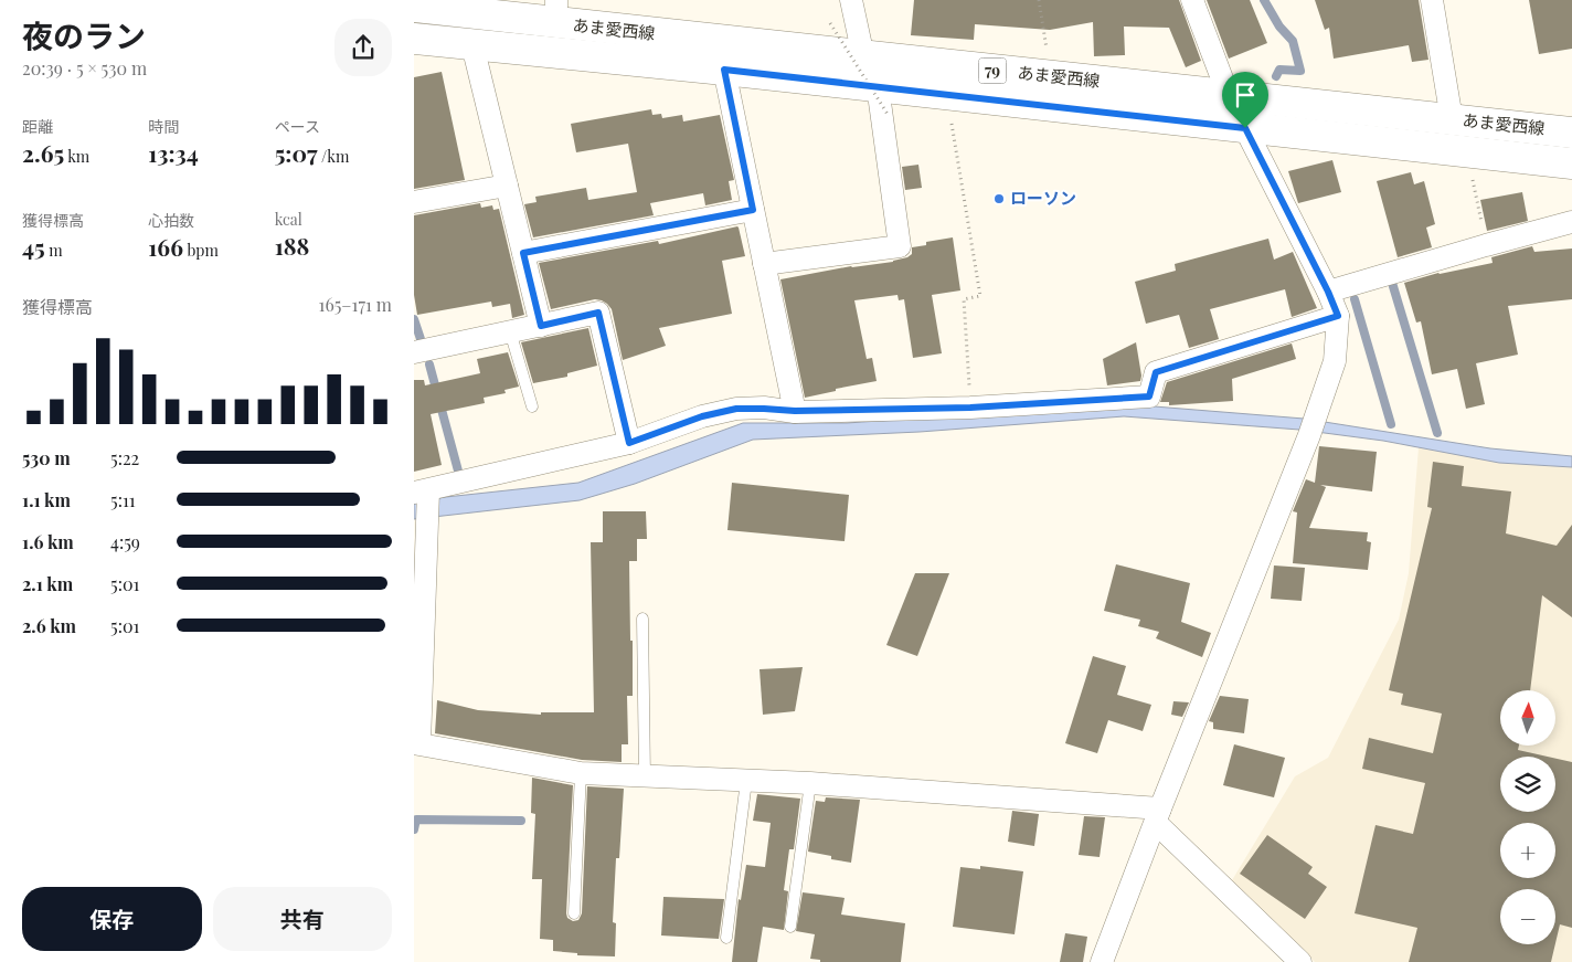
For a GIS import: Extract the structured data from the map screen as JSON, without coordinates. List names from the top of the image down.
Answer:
{
  "streets": {
    "main road": ["あま愛西線", "79"]
  },
  "places": ["ローソン"],
  "north": "top",
  "page": {
    "heading": ["夜のラン", "20:39 · 5 × 530 m"],
    "stats": [
      ["距離", "2.65 km"],
      ["時間", "13:34"],
      ["ペース", "5:07 /km"],
      ["獲得標高", "45 m"],
      ["心拍数", "166 bpm"],
      ["kcal", "188"]
    ],
    "chart": ["獲得標高", "165–171 m"],
    "list": [
      {
        "name": "530 m",
        "note": "5:22"
      },
      {
        "name": "1.1 km",
        "note": "5:11"
      },
      {
        "name": "1.6 km",
        "note": "4:59"
      },
      {
        "name": "2.1 km",
        "note": "5:01"
      },
      {
        "name": "2.6 km",
        "note": "5:01"
      }
    ],
    "map_buttons": ["+", "−"],
    "buttons": ["保存", "共有"]
  }
}
